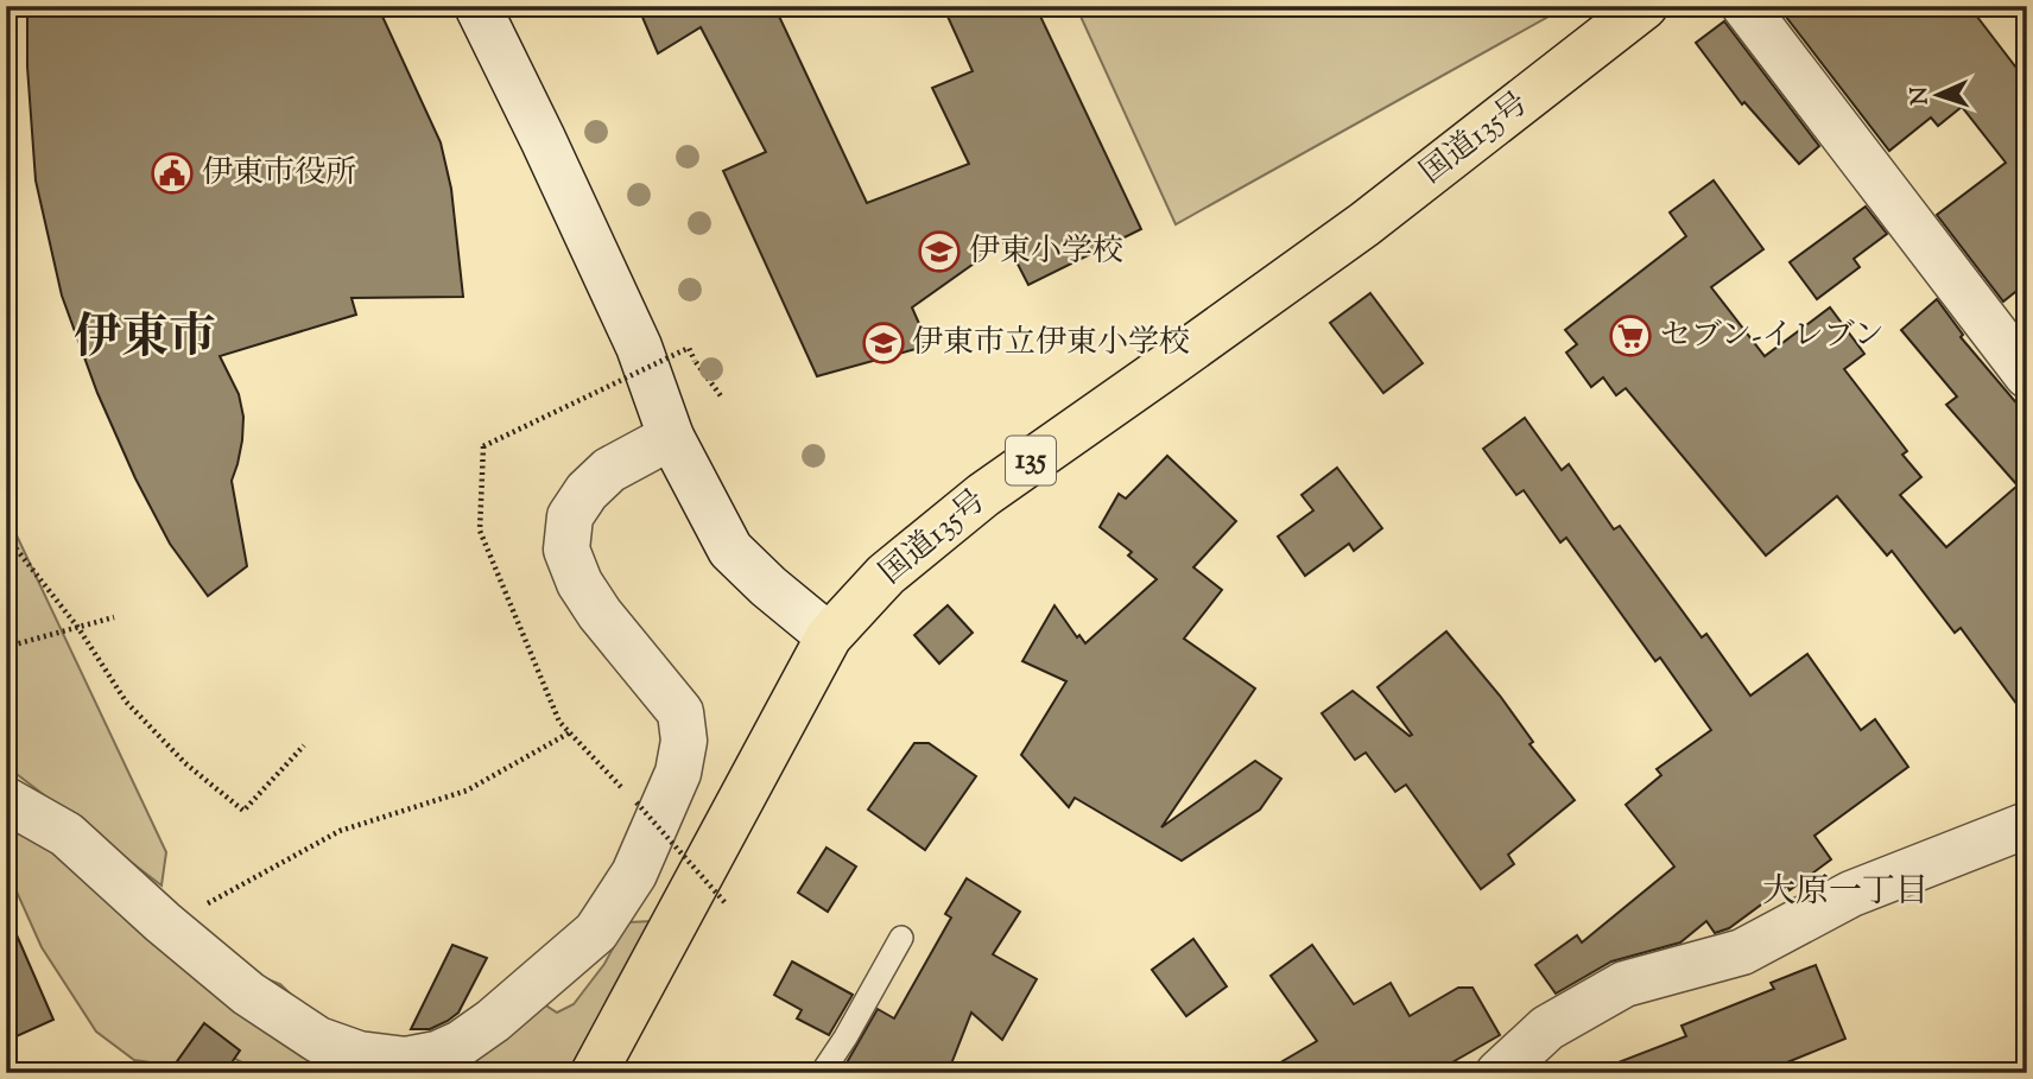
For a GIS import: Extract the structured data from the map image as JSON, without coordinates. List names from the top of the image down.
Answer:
{
  "streets": {
    "highway": ["国道135号", "135"]
  },
  "districts": ["伊東市", "大原一丁目"],
  "places": {
    "public building": ["伊東市役所"],
    "school or university": ["伊東小学校", "伊東市立伊東小学校"],
    "supermarket": ["セブン-イレブン"]
  },
  "north": "left"
}
